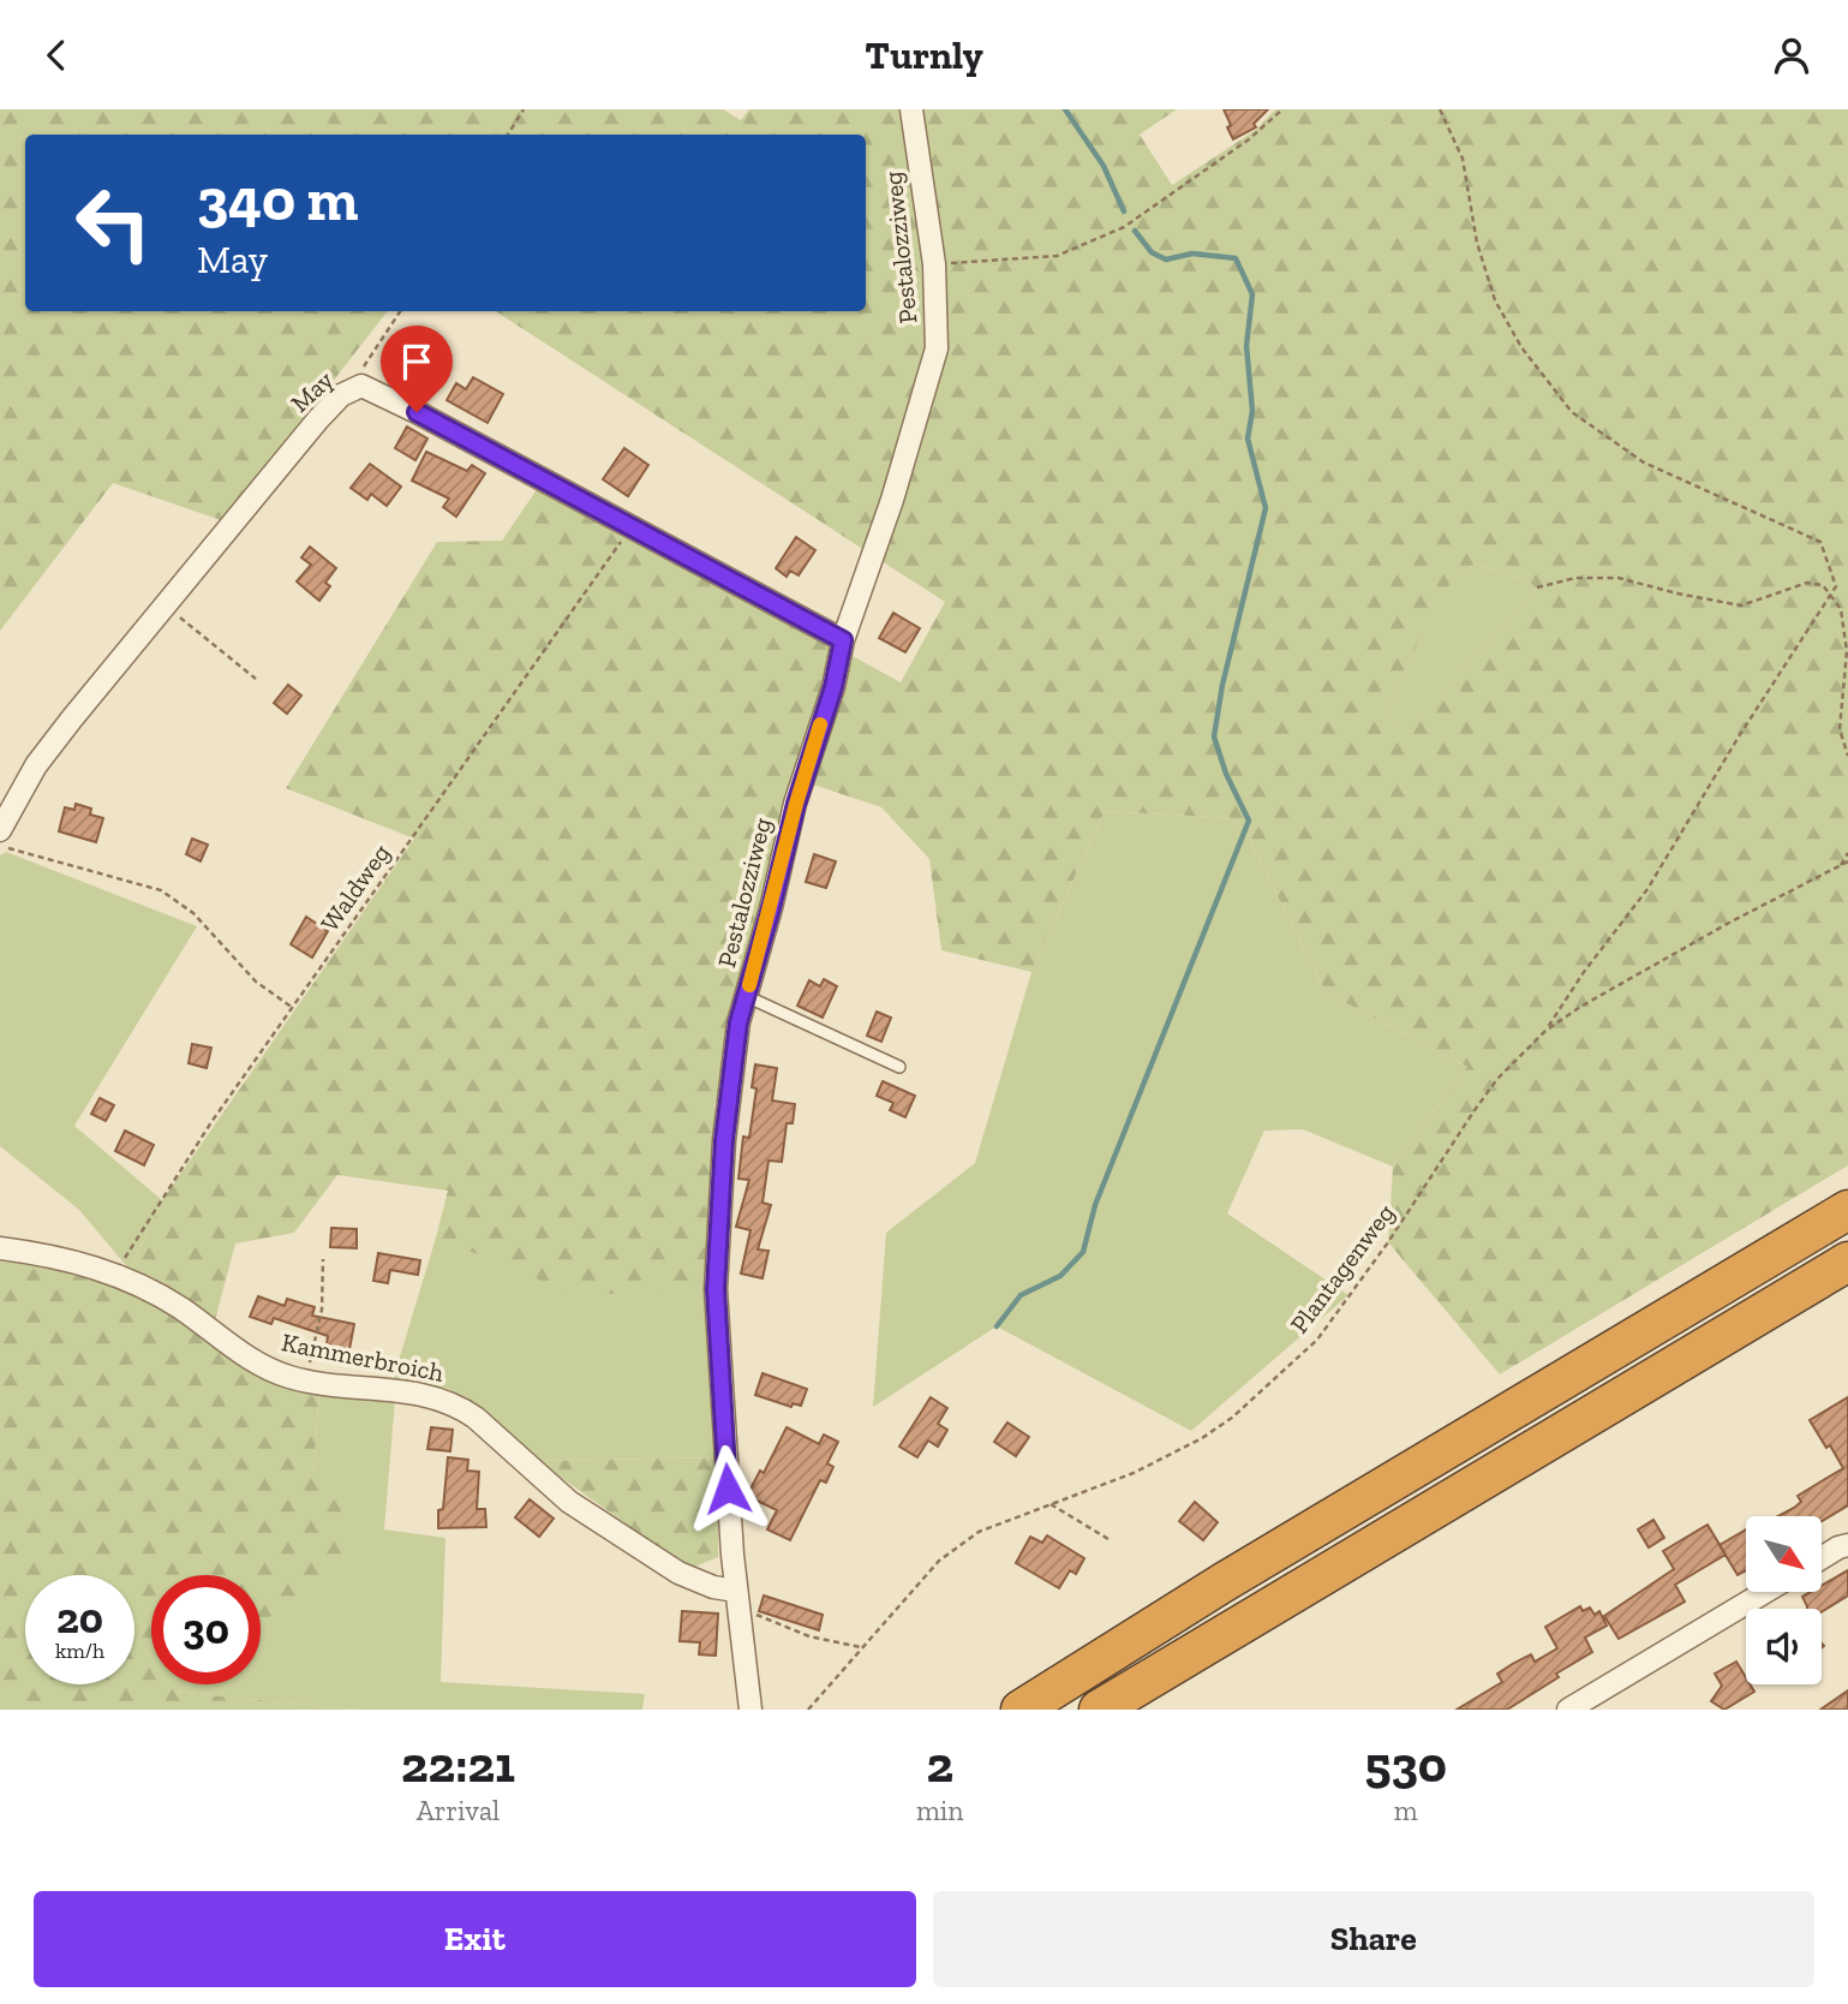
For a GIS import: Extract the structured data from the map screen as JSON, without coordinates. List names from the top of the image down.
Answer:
{
  "streets": {
    "street": ["Pestalozziweg", "May", "Kammerbroich"],
    "path": ["Waldweg", "Plantagenweg"]
  },
  "crossings": [
    ["Pestalozziweg", "May"],
    ["Pestalozziweg", "Kammerbroich"],
    ["May", "Waldweg"],
    ["Waldweg", "Kammerbroich"]
  ],
  "north": "bottom right",
  "page": {
    "header": "Turnly",
    "turn": ["340 m", "May"],
    "speed": "20 km/h",
    "limit": "30",
    "eta": [
      "22:21",
      "Arrival",
      "2",
      "min",
      "530",
      "m"
    ],
    "buttons": ["Exit", "Share"]
  }
}
